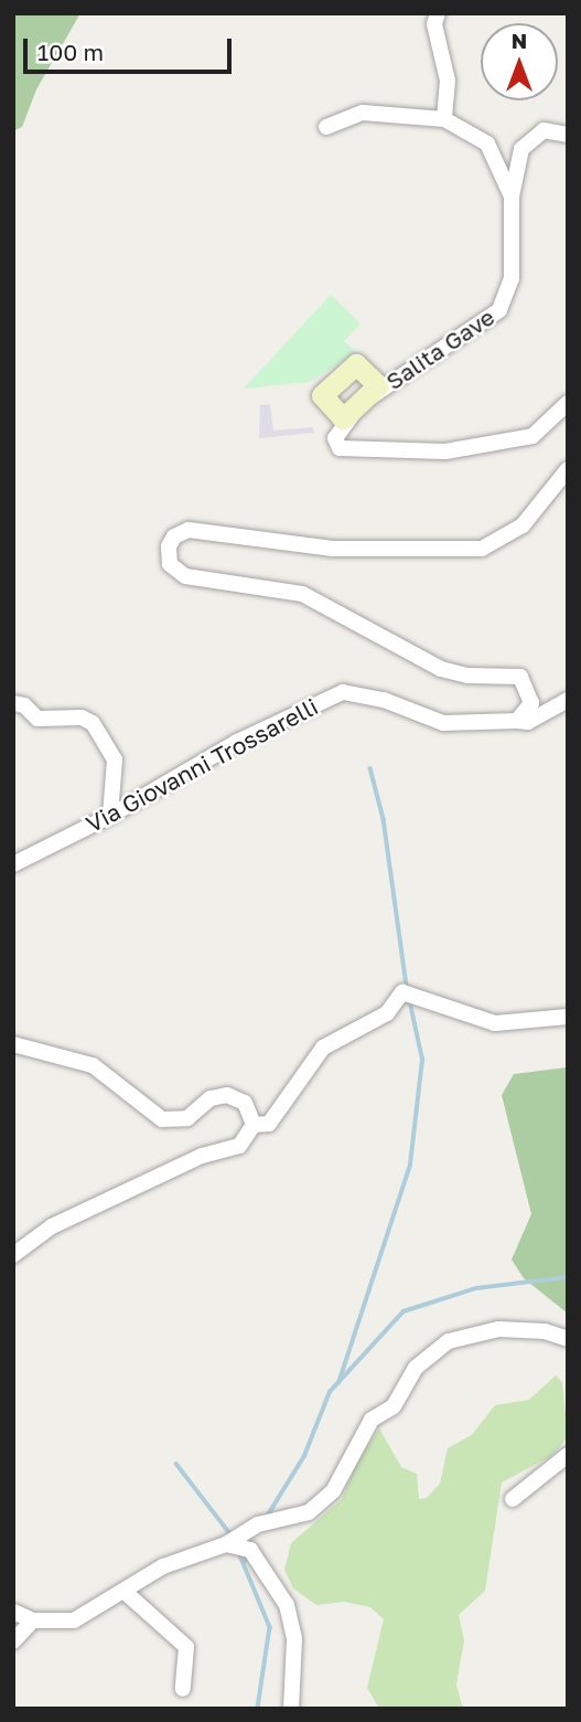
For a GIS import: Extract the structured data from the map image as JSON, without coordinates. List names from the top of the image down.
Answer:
{
  "streets": {
    "street": ["Salita Gave", "Via Giovanni Trossarelli"]
  },
  "scale_bar": "100 m",
  "north": "top"
}
